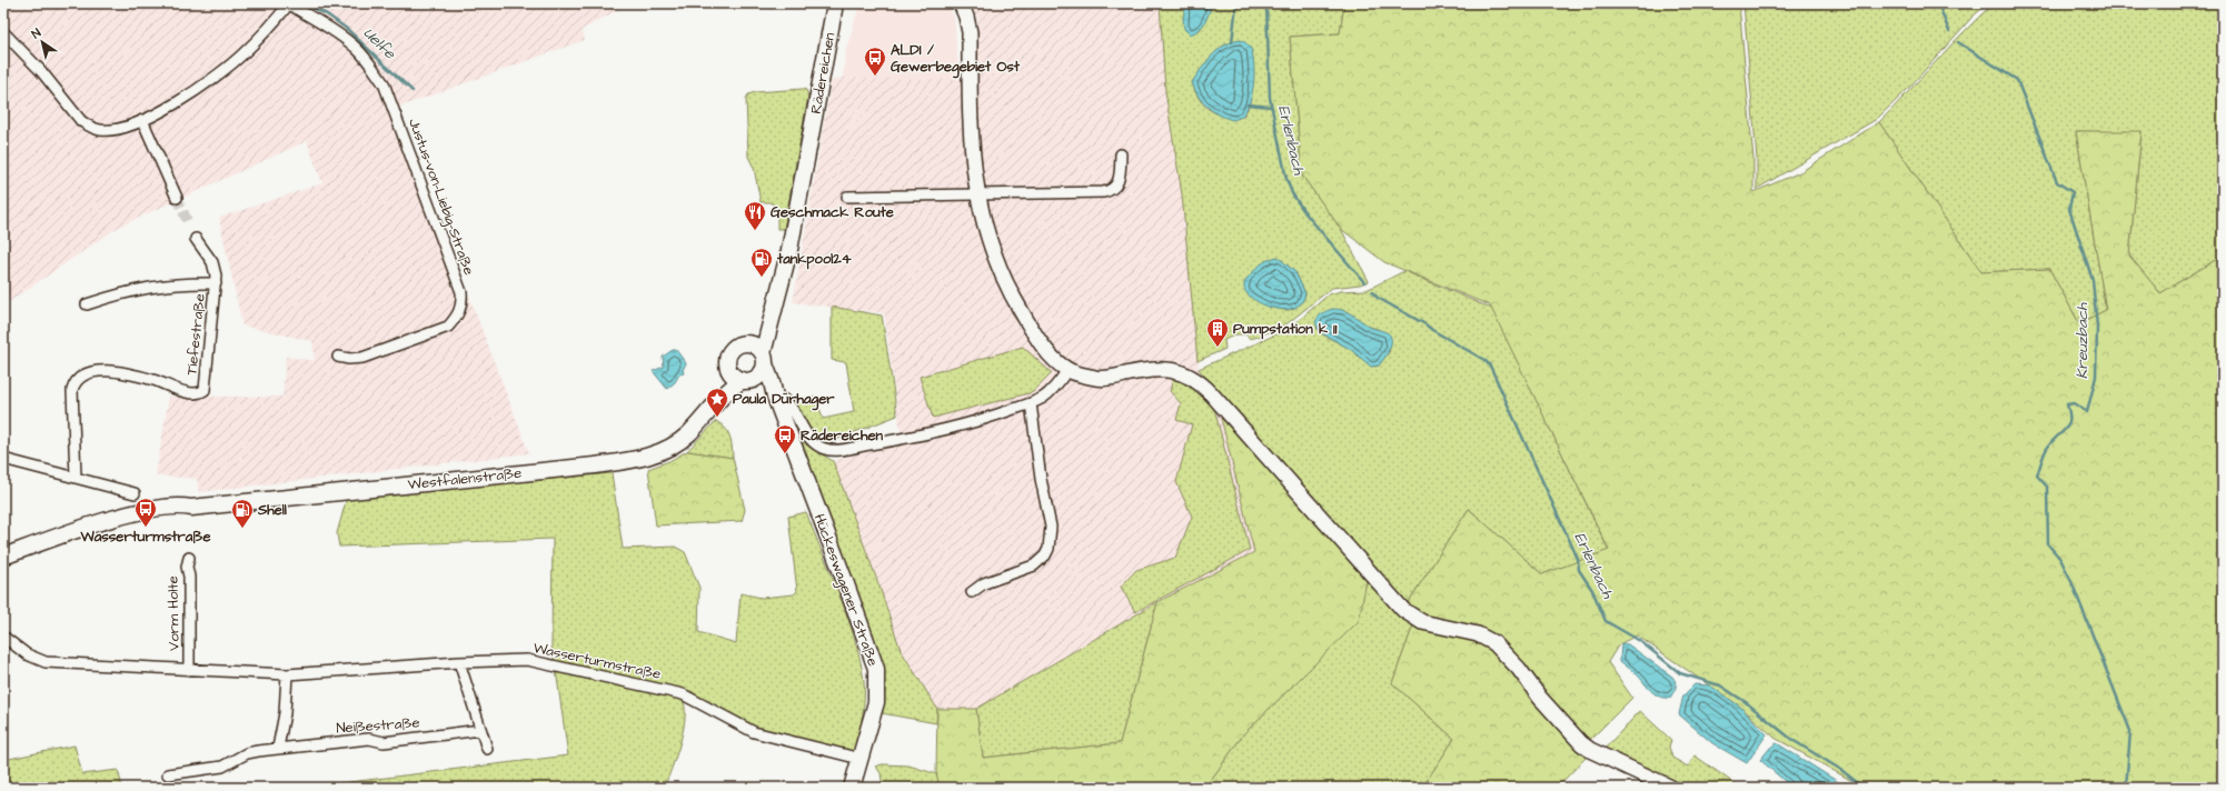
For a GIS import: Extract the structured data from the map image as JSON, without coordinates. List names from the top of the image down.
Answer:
{
  "streets": {
    "main road": ["Rädereichen", "Westfalenstraße", "Hückeswagener Straße"],
    "street": [
      "Justus-von-Liebig-Straße",
      "Tiefestraße",
      "Vorm Holte",
      "Wasserturmstraße",
      "Neißestraße"
    ]
  },
  "crossings": [
    ["Rädereichen", "Westfalenstraße"],
    ["Rädereichen", "Hückeswagener Straße"],
    ["Westfalenstraße", "Hückeswagener Straße"],
    ["Hückeswagener Straße", "Wasserturmstraße"],
    ["Vorm Holte", "Wasserturmstraße"]
  ],
  "water": ["Uelfe", "Erlenbach", "Kreuzbach"],
  "places": {
    "bus stop": ["ALDI / Gewerbegebiet Ost", "Rädereichen", "Wasserturmstraße"],
    "restaurant": ["Geschmack Route"],
    "fuel station": ["tankpool24", "Shell"],
    "building": ["Pumpstation k 11"],
    "place": ["Paula Dürhager"]
  },
  "north": "top left"
}
